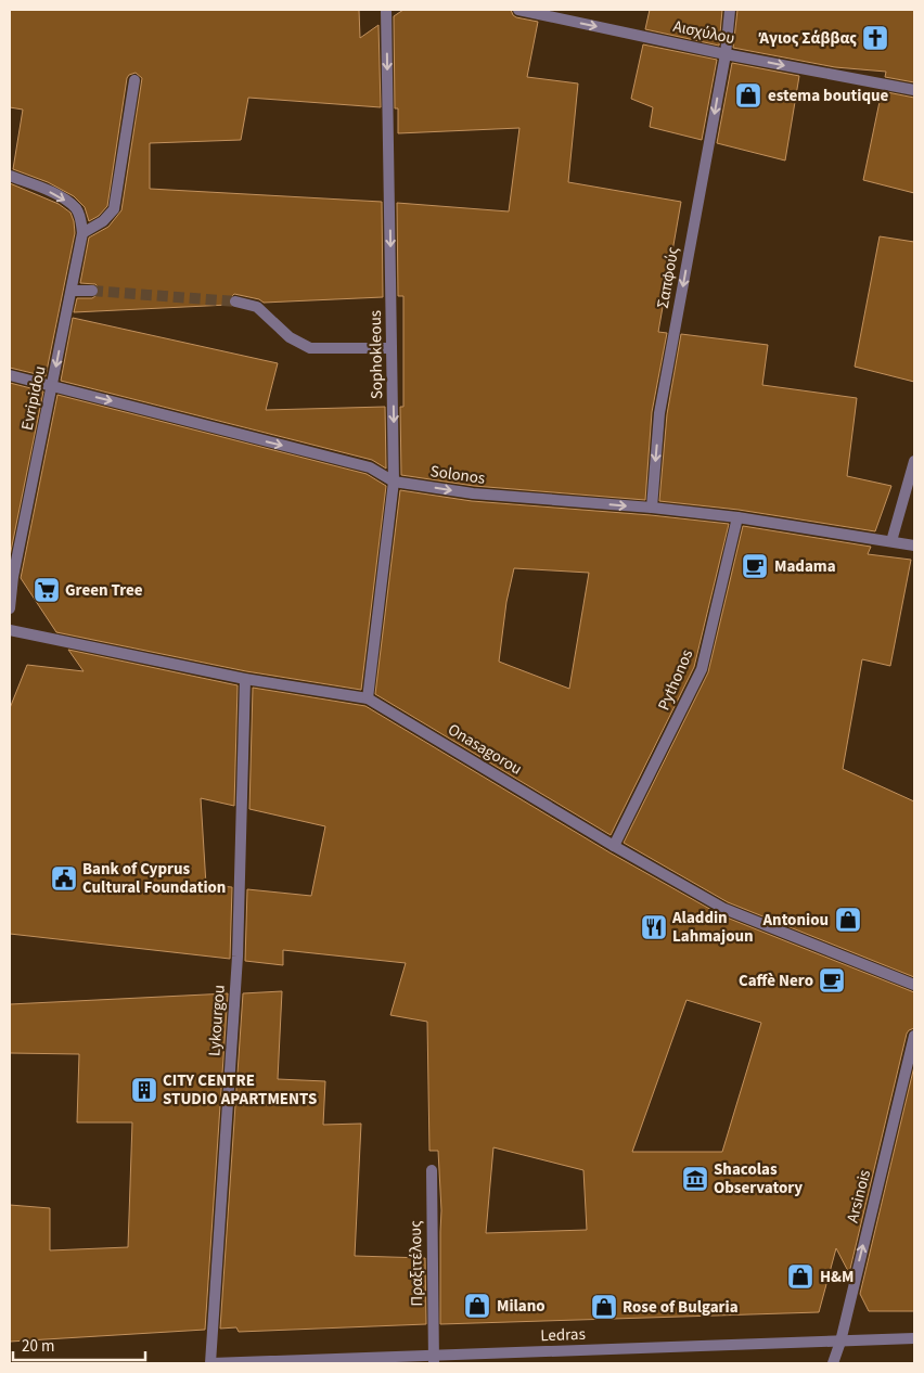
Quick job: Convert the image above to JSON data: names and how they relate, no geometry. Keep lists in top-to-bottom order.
{
  "streets": {
    "street": [
      "Αισχύλου",
      "Σαπφούς",
      "Sophokleous",
      "Evripidou",
      "Solonos",
      "Pythonos",
      "Onasagorou",
      "Lykourgou",
      "Arsinois",
      "Πραξιτέλους",
      "Ledras"
    ]
  },
  "crossings": [
    ["Αισχύλου", "Σαπφούς"],
    ["Σαπφούς", "Solonos"],
    ["Sophokleous", "Solonos"],
    ["Sophokleous", "Onasagorou"],
    ["Evripidou", "Solonos"],
    ["Solonos", "Pythonos"],
    ["Pythonos", "Onasagorou"],
    ["Onasagorou", "Lykourgou"],
    ["Lykourgou", "Ledras"],
    ["Arsinois", "Ledras"],
    ["Πραξιτέλους", "Ledras"]
  ],
  "one_way": [
    "Αισχύλου",
    "Σαπφούς",
    "Sophokleous",
    "Solonos",
    "Arsinois"
  ],
  "places": {
    "church": ["Άγιος Σάββας"],
    "shop": [
      "estema boutique",
      "Antoniou",
      "H&M",
      "Milano",
      "Rose of Bulgaria"
    ],
    "cafe": ["Madama", "Caffè Nero"],
    "supermarket": ["Green Tree"],
    "public building": ["Bank of Cyprus Cultural Foundation"],
    "restaurant": ["Aladdin Lahmajoun"],
    "building": ["CITY CENTRE STUDIO APARTMENTS"],
    "museum": ["Shacolas Observatory"]
  },
  "scale_bar": "20 m"
}
